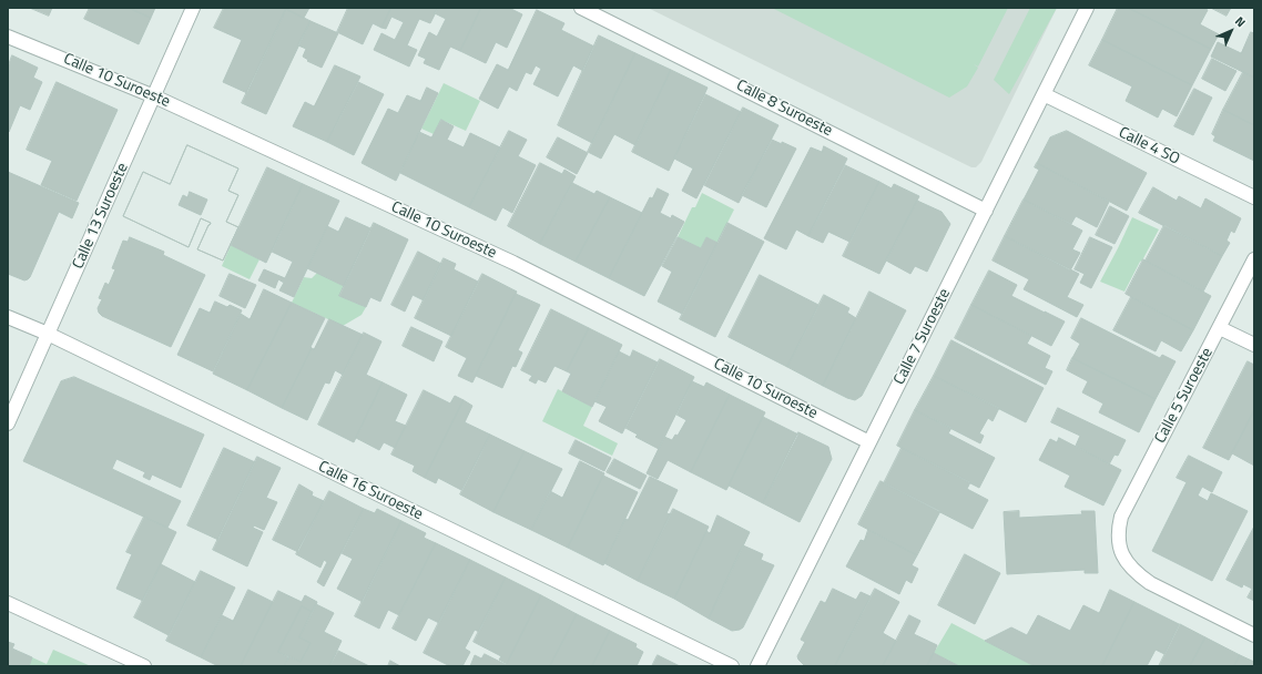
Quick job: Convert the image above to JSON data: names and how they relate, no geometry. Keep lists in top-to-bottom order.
{
  "streets": {
    "street": [
      "Calle 10 Suroeste",
      "Calle 8 Suroeste",
      "Calle 4 SO",
      "Calle 13 Suroeste",
      "Calle 7 Suroeste",
      "Calle 5 Suroeste",
      "Calle 16 Suroeste"
    ]
  },
  "crossings": [
    ["Calle 10 Suroeste", "Calle 13 Suroeste"],
    ["Calle 10 Suroeste", "Calle 7 Suroeste"],
    ["Calle 8 Suroeste", "Calle 7 Suroeste"],
    ["Calle 4 SO", "Calle 7 Suroeste"],
    ["Calle 13 Suroeste", "Calle 16 Suroeste"]
  ],
  "north": "top right"
}
